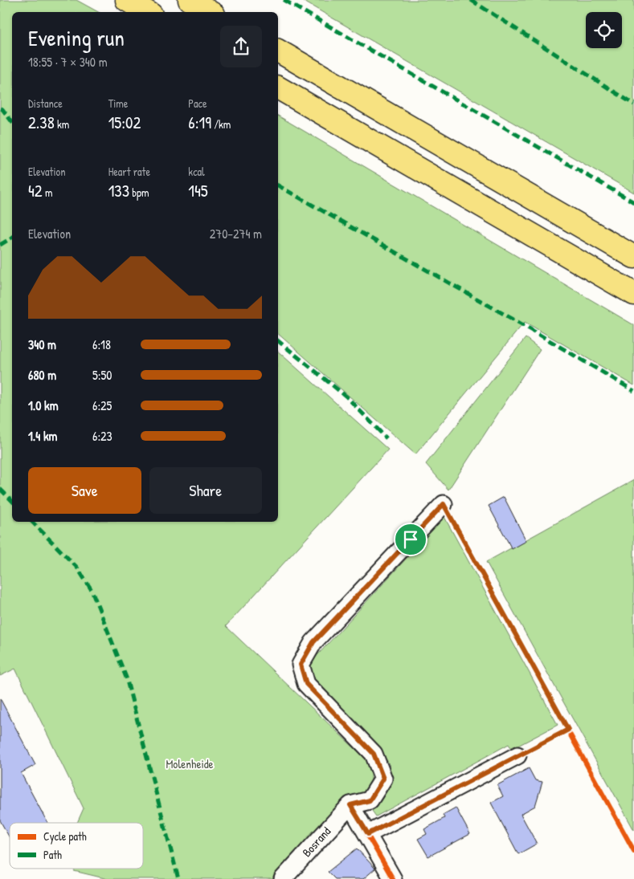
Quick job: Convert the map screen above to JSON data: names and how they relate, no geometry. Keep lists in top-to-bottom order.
{
  "streets": {
    "street": ["Bosrand"]
  },
  "parks": ["Molenheide"],
  "legend": ["Cycle path", "Path"],
  "page": {
    "heading": ["Evening run", "18:55 · 7 × 340 m"],
    "stats": [
      ["Distance", "2.38 km"],
      ["Time", "15:02"],
      ["Pace", "6:19 /km"],
      ["Elevation", "42 m"],
      ["Heart rate", "133 bpm"],
      ["kcal", "145"]
    ],
    "chart": ["Elevation", "270–274 m"],
    "list": [
      {
        "name": "340 m",
        "note": "6:18"
      },
      {
        "name": "680 m",
        "note": "5:50"
      },
      {
        "name": "1.0 km",
        "note": "6:25"
      },
      {
        "name": "1.4 km",
        "note": "6:23"
      }
    ],
    "buttons": ["Save", "Share"]
  }
}
